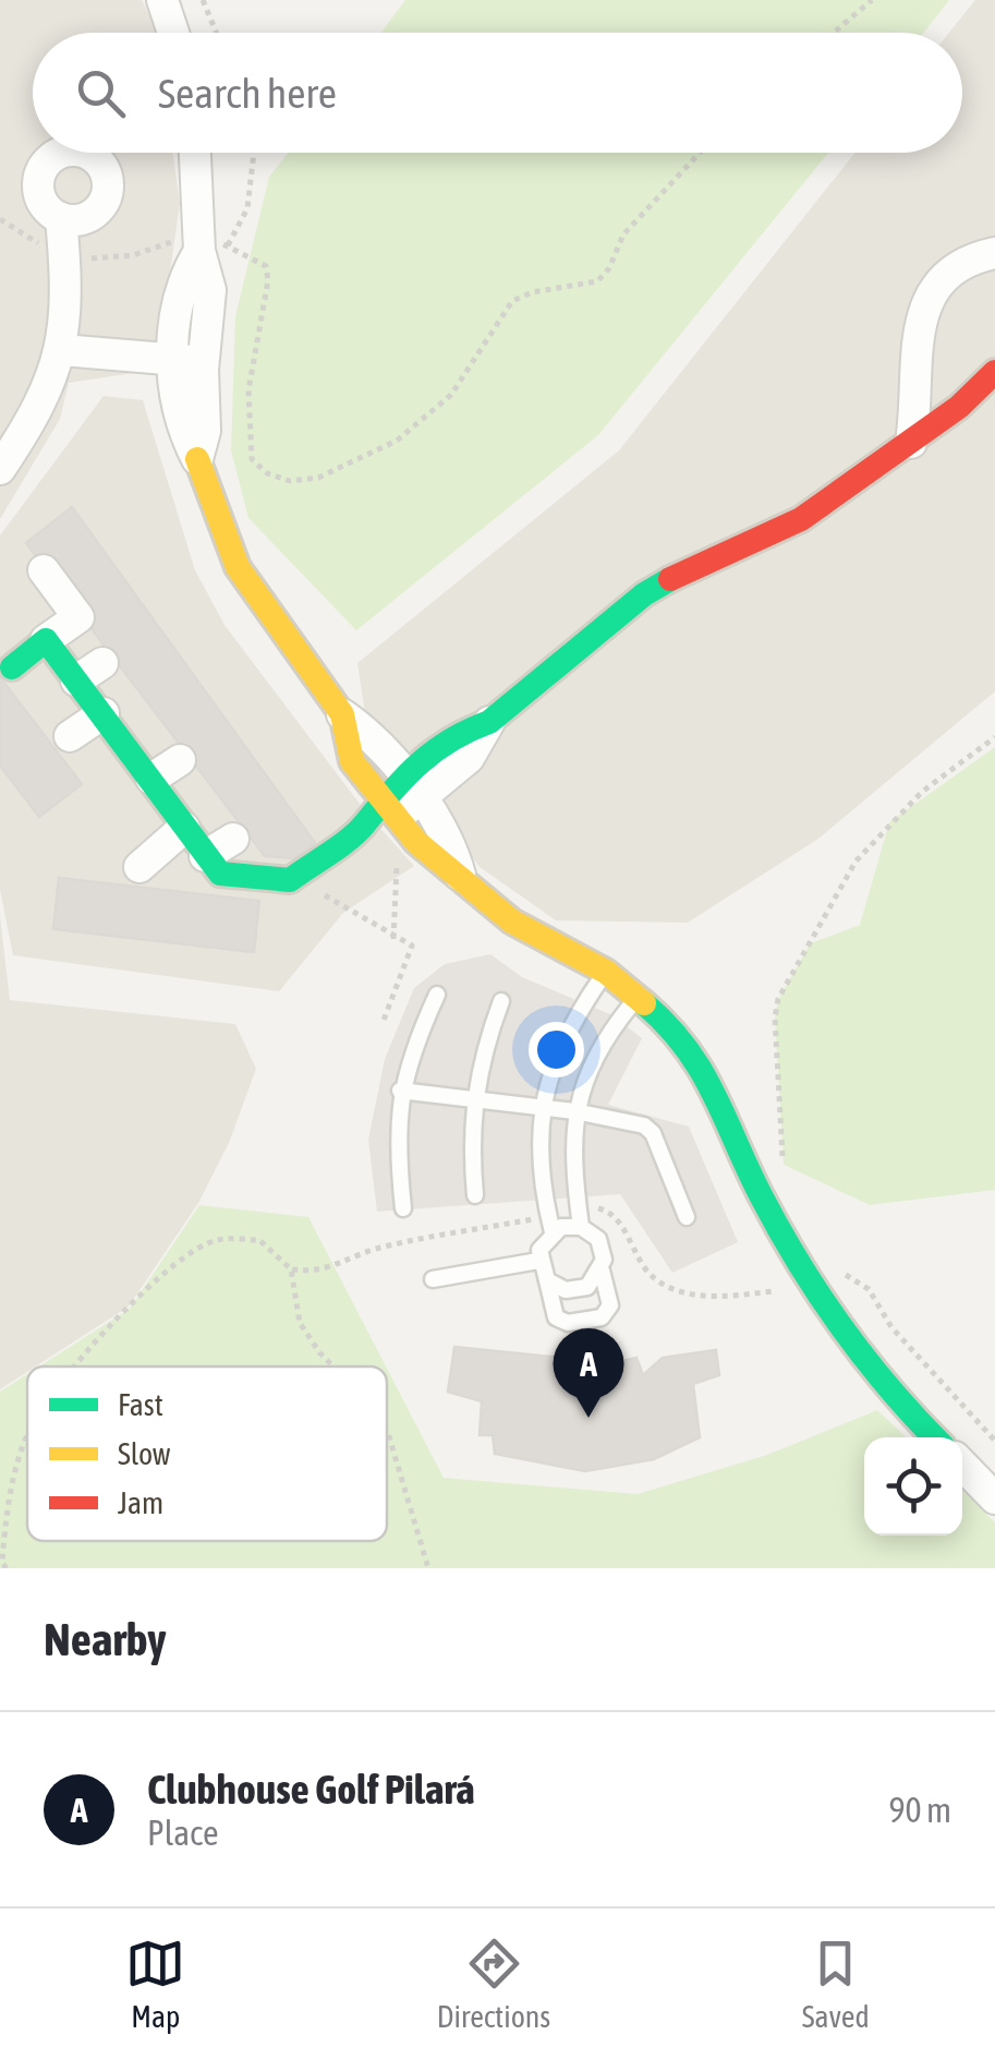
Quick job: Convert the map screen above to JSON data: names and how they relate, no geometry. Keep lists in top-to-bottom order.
{
  "legend": ["Fast", "Slow", "Jam"],
  "page": {
    "search": "Search here",
    "pins": "A",
    "heading": "Nearby",
    "list": [
      {
        "mark": "A",
        "name": "Clubhouse Golf Pilará",
        "note": "Place",
        "value": "90 m"
      }
    ],
    "nav": ["Map", "Directions", "Saved"]
  }
}
